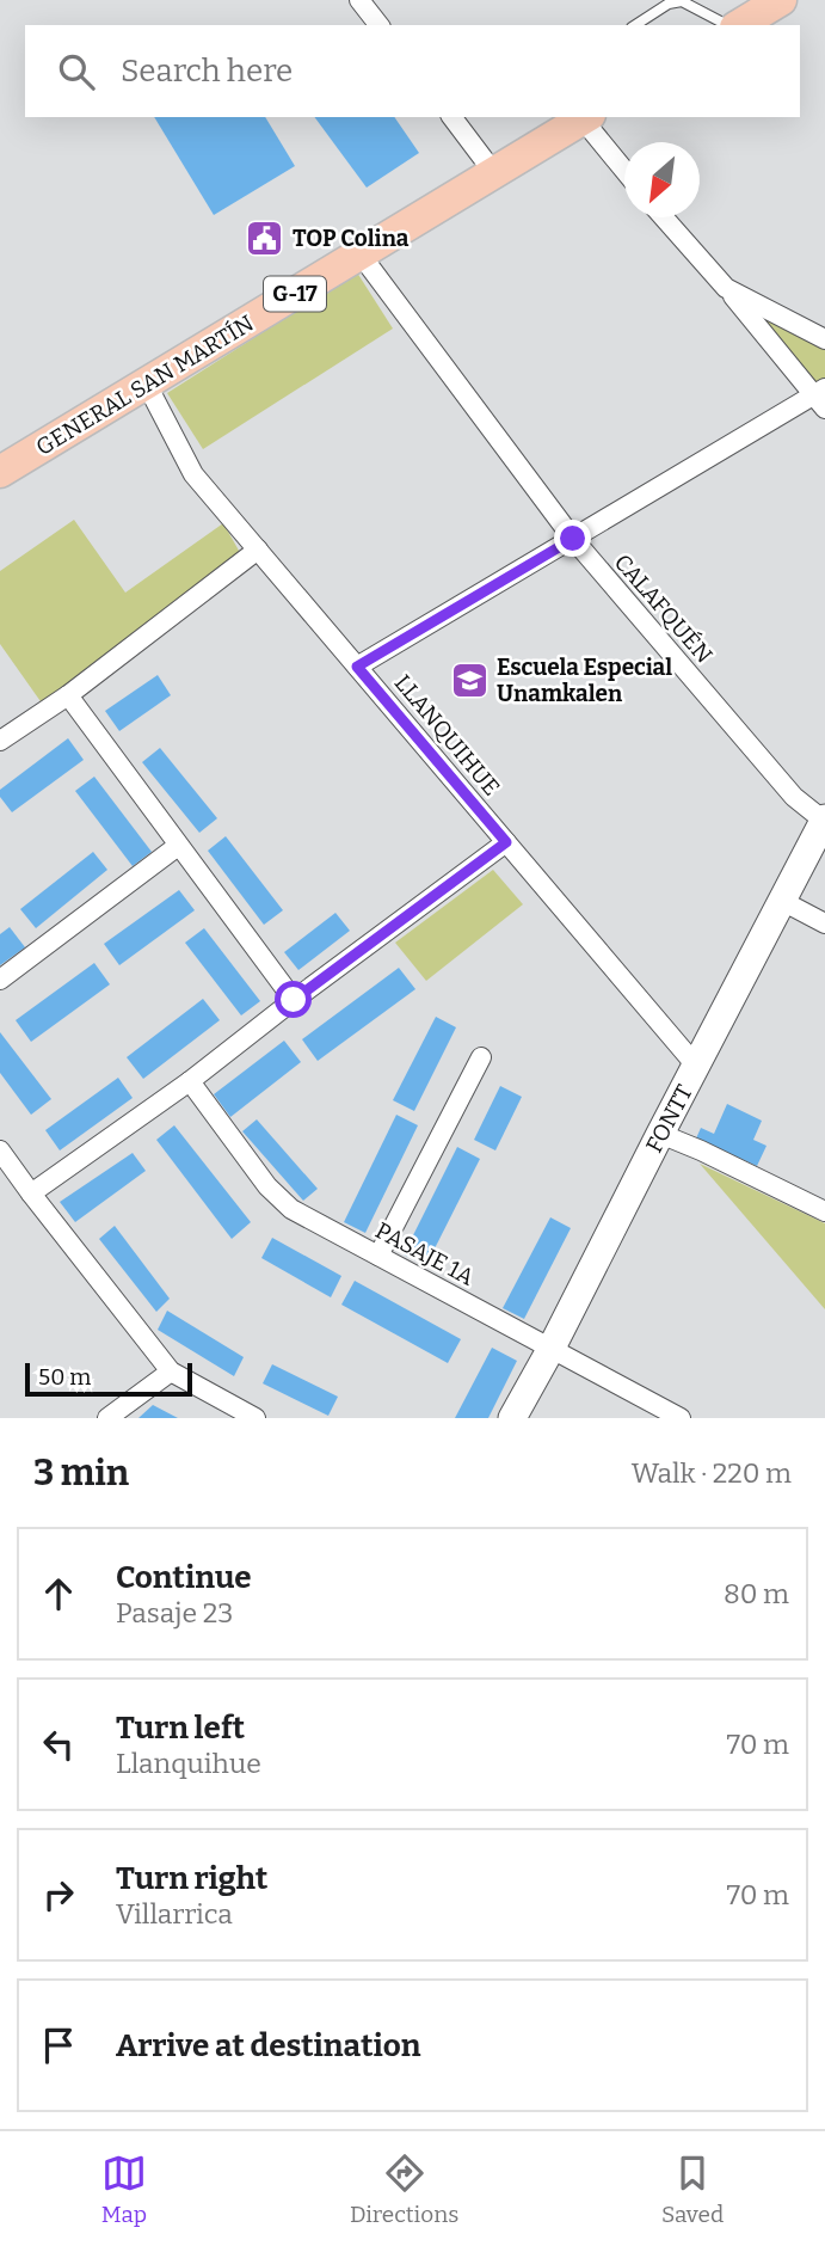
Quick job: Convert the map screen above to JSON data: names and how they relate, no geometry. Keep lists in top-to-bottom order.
{
  "streets": {
    "main road": ["G-17", "GENERAL SAN MARTÍN", "FONTT"],
    "street": ["CALAFQUÉN", "LLANQUIHUE", "PASAJE 1A"]
  },
  "crossings": [
    ["GENERAL SAN MARTÍN", "CALAFQUÉN"],
    ["GENERAL SAN MARTÍN", "LLANQUIHUE"],
    ["CALAFQUÉN", "FONTT"],
    ["LLANQUIHUE", "FONTT"],
    ["FONTT", "PASAJE 1A"]
  ],
  "places": {
    "public building": ["TOP Colina"],
    "school or university": ["Escuela Especial Unamkalen"]
  },
  "scale_bar": "50 m",
  "north": "bottom left",
  "page": {
    "search": "Search here",
    "scale": "50 m",
    "heading": ["3 min", "Walk · 220 m"],
    "list": [
      ["Continue", "Pasaje 23", "80 m"],
      ["Turn left", "Llanquihue", "70 m"],
      ["Turn right", "Villarrica", "70 m"],
      "Arrive at destination"
    ],
    "nav": ["Map", "Directions", "Saved"]
  }
}
